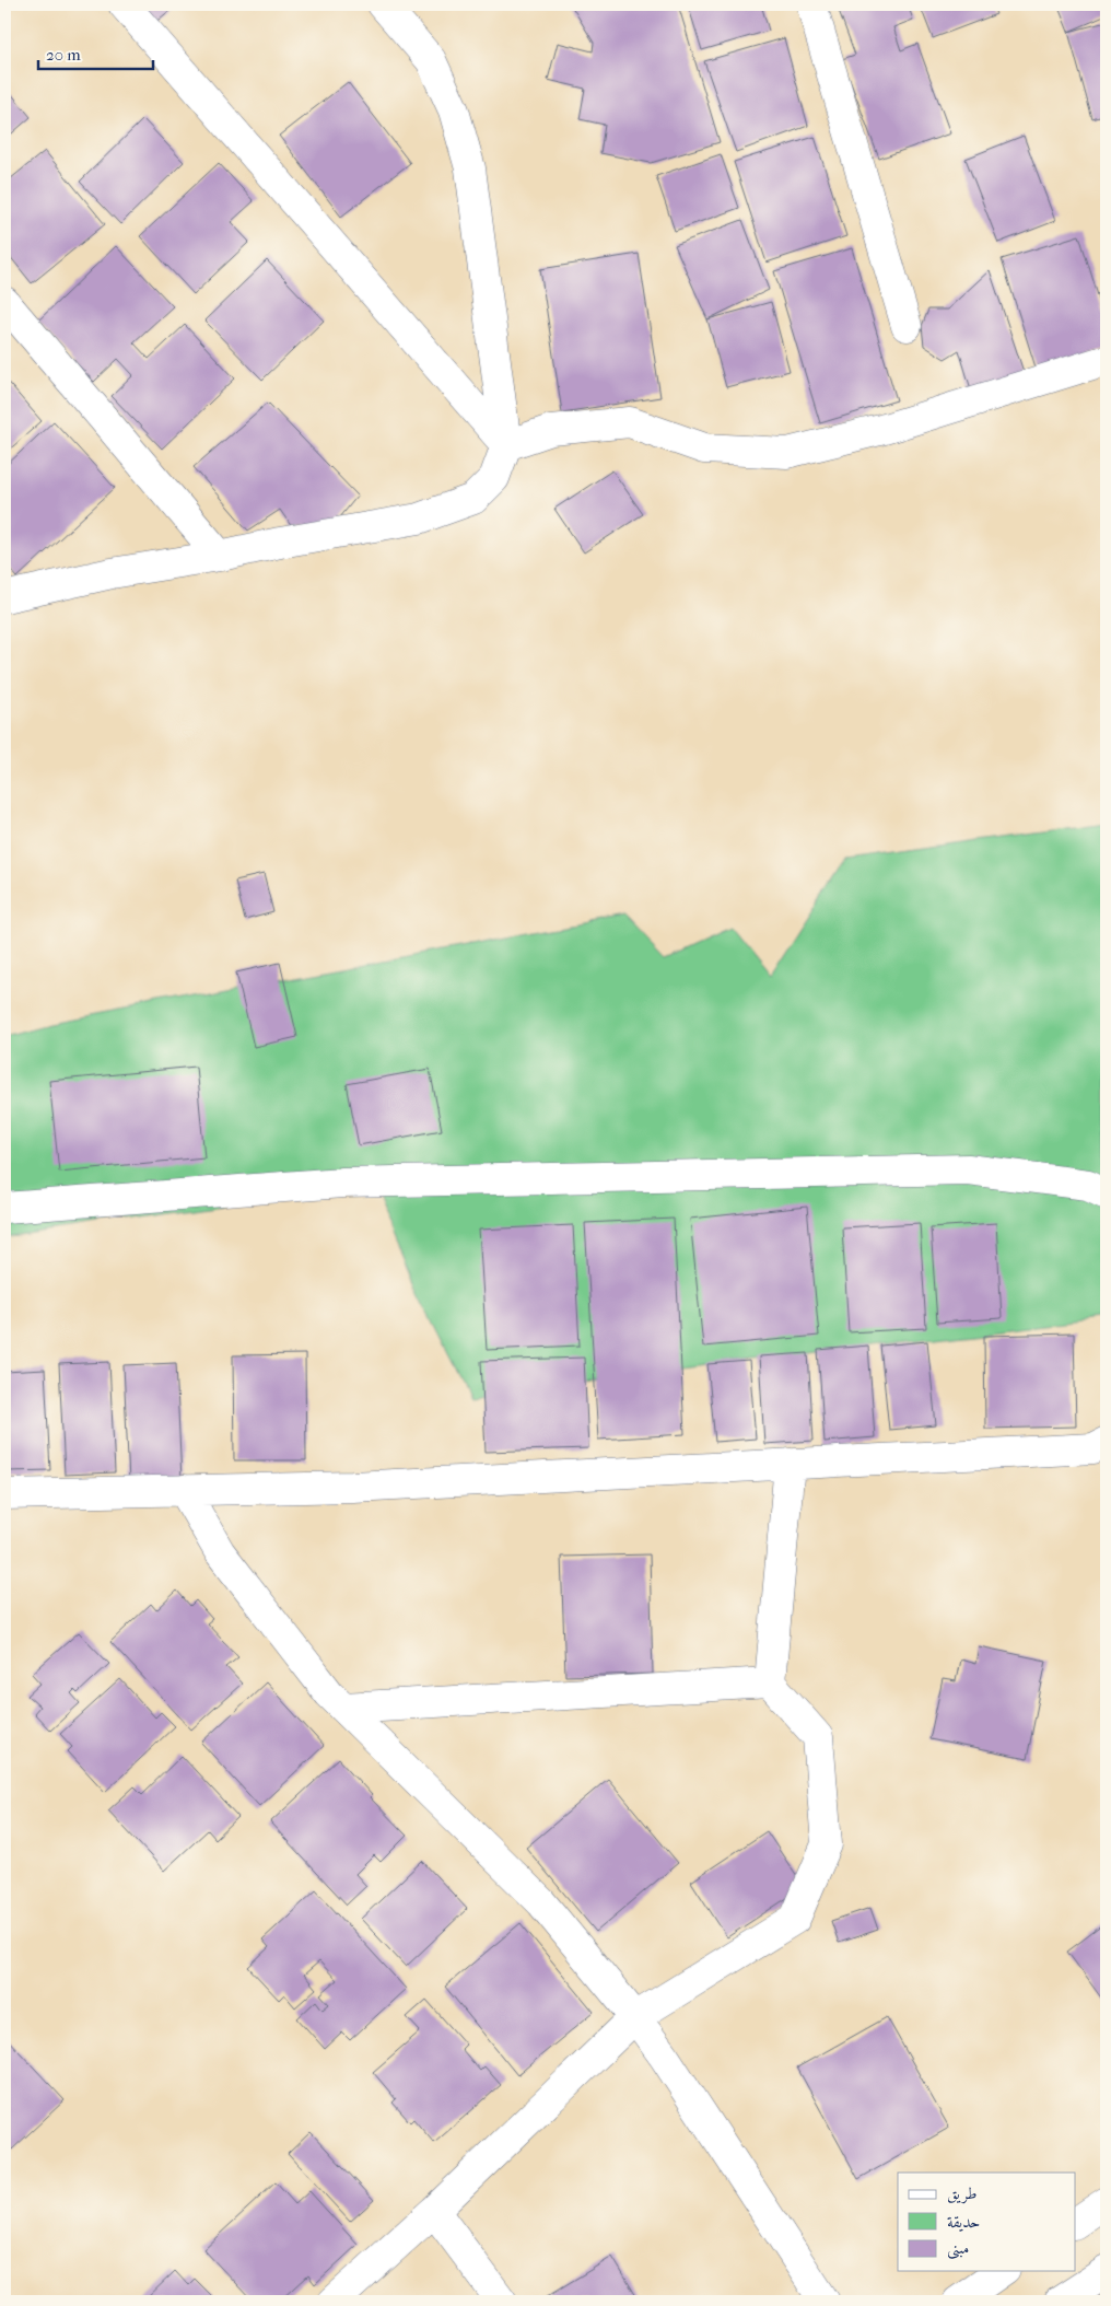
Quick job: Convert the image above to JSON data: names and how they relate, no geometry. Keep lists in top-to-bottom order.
{
  "legend": ["طريق", "حديقة", "مبنى"],
  "scale_bar": "20 m"
}
